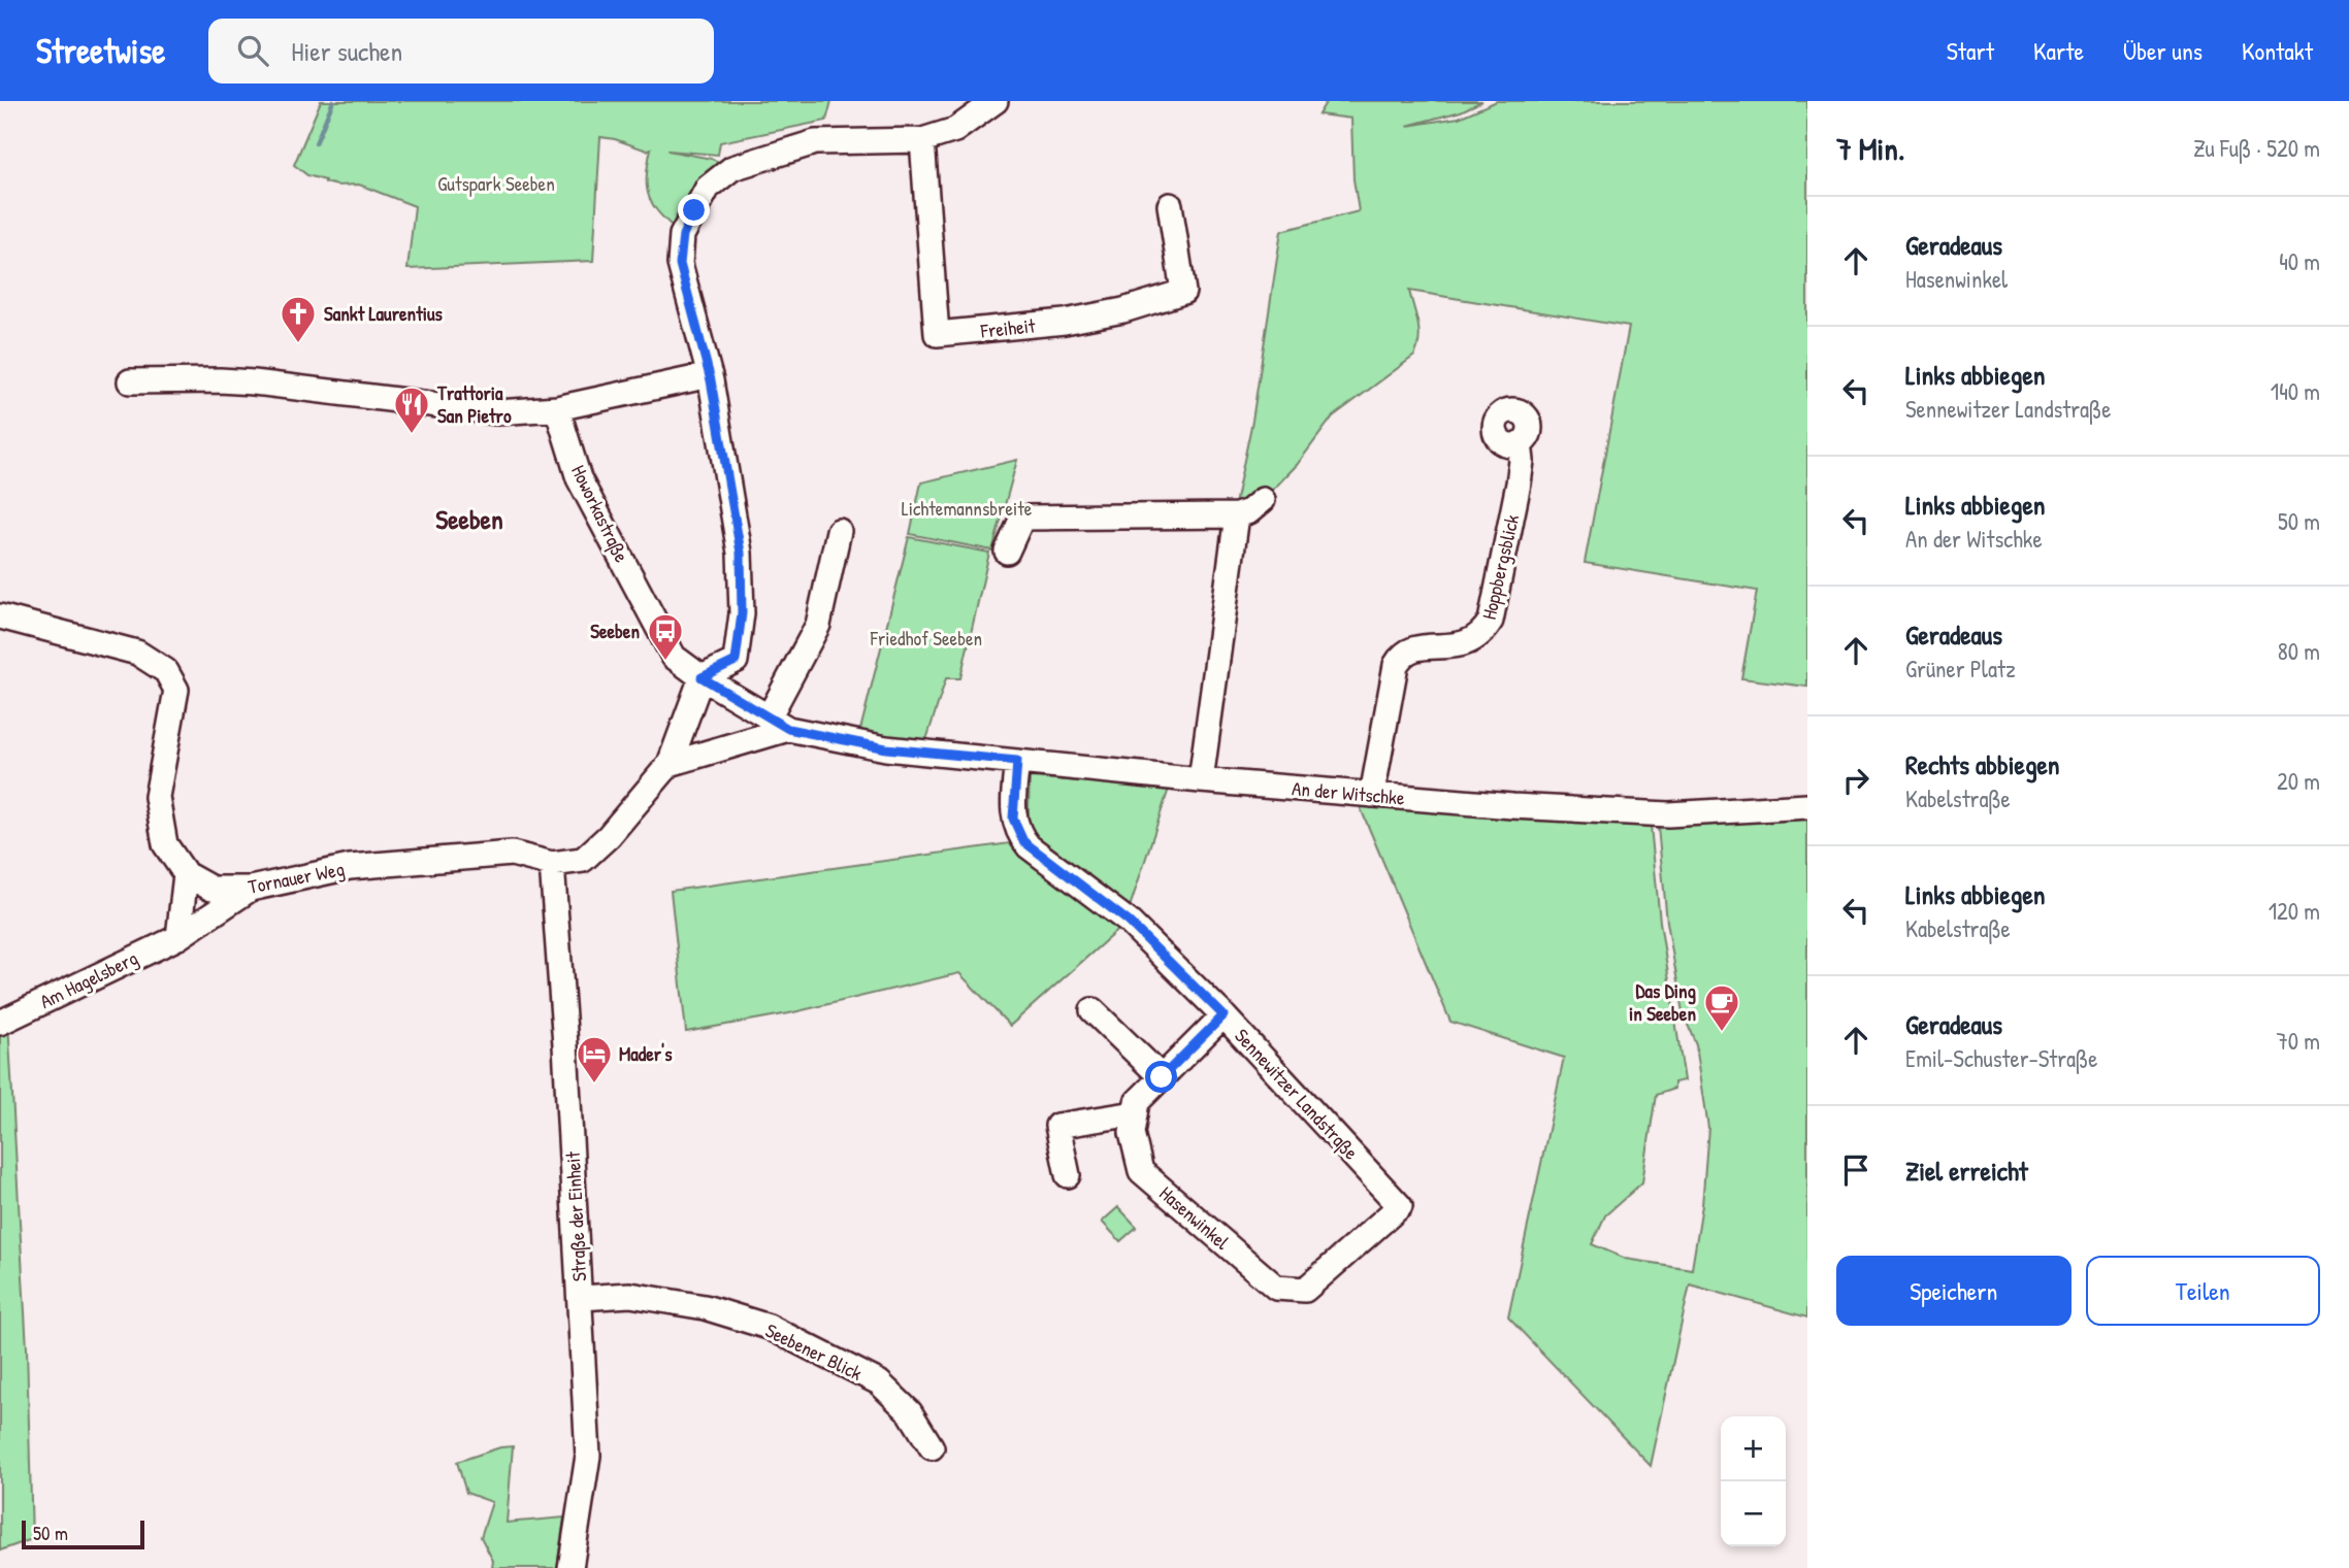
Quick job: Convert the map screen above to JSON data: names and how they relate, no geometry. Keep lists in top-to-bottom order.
{
  "streets": {
    "street": [
      "Freiheit",
      "Howorkastraße",
      "Hoppbergsblick",
      "An der Witschke",
      "Tornauer Weg",
      "Am Hagelsberg",
      "Sennewitzer Landstraße",
      "Straße der Einheit",
      "Hasenwinkel",
      "Seebener Blick"
    ]
  },
  "crossings": [
    ["Howorkastraße", "An der Witschke"],
    ["Hoppbergsblick", "An der Witschke"],
    ["An der Witschke", "Sennewitzer Landstraße"],
    ["Tornauer Weg", "Am Hagelsberg"],
    ["Tornauer Weg", "Straße der Einheit"],
    ["Sennewitzer Landstraße", "Hasenwinkel"],
    ["Straße der Einheit", "Seebener Blick"]
  ],
  "districts": ["Seeben"],
  "parks": ["Gutspark Seeben", "Lichtemannsbreite", "Friedhof Seeben"],
  "places": {
    "church": ["Sankt Laurentius"],
    "restaurant": ["Trattoria San Pietro"],
    "bus stop": ["Seeben"],
    "cafe": ["Das Ding in Seeben"],
    "hotel": ["Mader's"]
  },
  "scale_bar": "50 m",
  "page": {
    "header": "Streetwise",
    "search": "Hier suchen",
    "nav": [
      "Start",
      "Karte",
      "Über uns",
      "Kontakt"
    ],
    "heading": ["7 Min.", "Zu Fuß · 520 m"],
    "list": [
      ["Geradeaus", "Hasenwinkel", "40 m"],
      ["Links abbiegen", "Sennewitzer Landstraße", "140 m"],
      ["Links abbiegen", "An der Witschke", "50 m"],
      ["Geradeaus", "Grüner Platz", "80 m"],
      ["Rechts abbiegen", "Kabelstraße", "20 m"],
      ["Links abbiegen", "Kabelstraße", "120 m"],
      ["Geradeaus", "Emil-Schuster-Straße", "70 m"],
      "Ziel erreicht"
    ],
    "buttons": ["Speichern", "Teilen"],
    "map_buttons": ["+", "−"],
    "scale": "50 m"
  }
}
